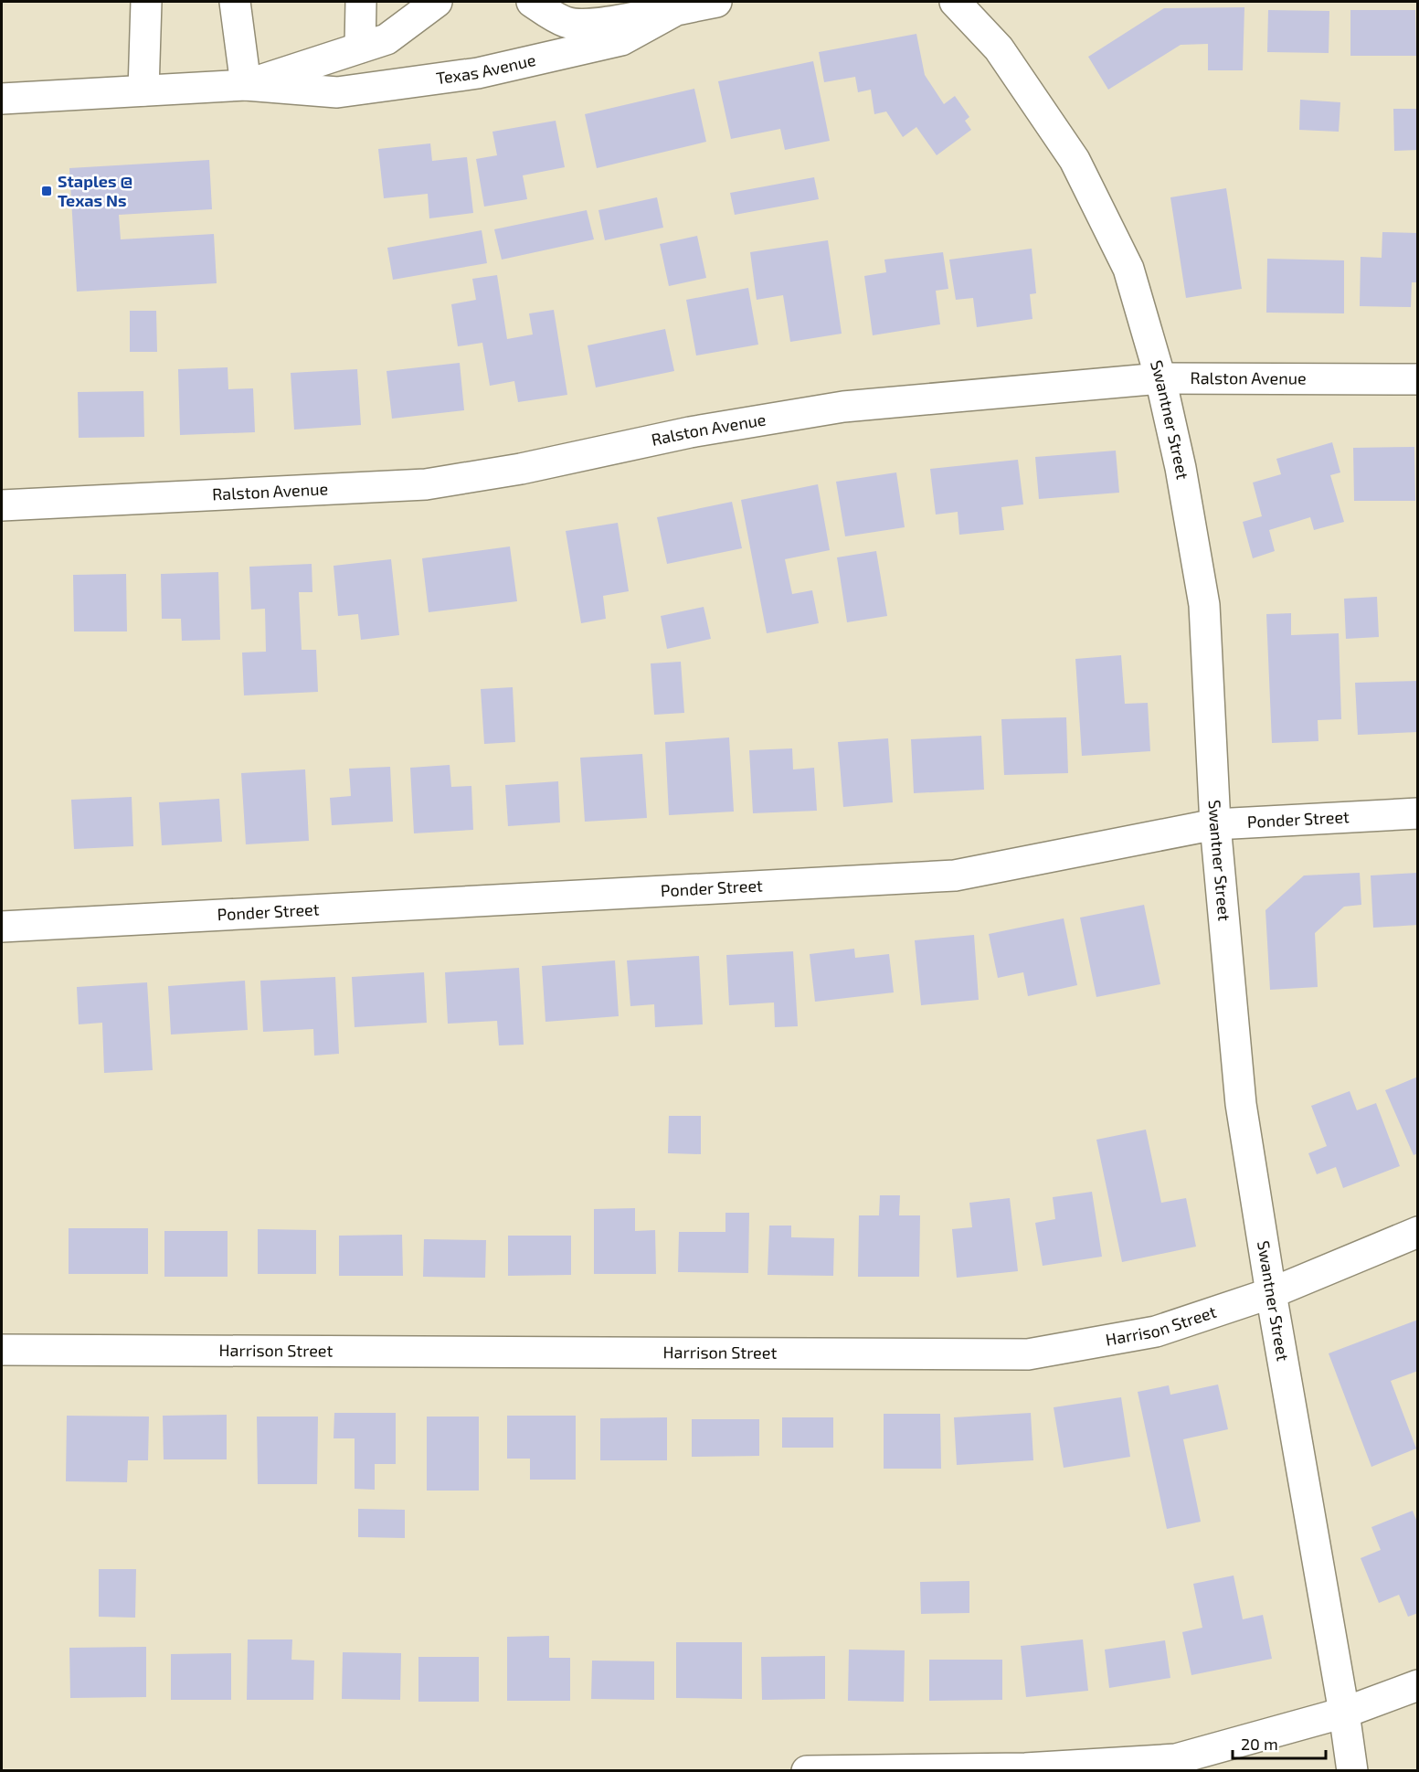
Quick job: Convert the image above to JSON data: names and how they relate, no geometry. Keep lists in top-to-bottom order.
{
  "streets": {
    "street": [
      "Texas Avenue",
      "Ralston Avenue",
      "Swantner Street",
      "Ponder Street",
      "Harrison Street"
    ]
  },
  "crossings": [
    ["Ralston Avenue", "Swantner Street"],
    ["Swantner Street", "Ponder Street"],
    ["Swantner Street", "Harrison Street"]
  ],
  "places": {
    "transit": ["Staples @ Texas Ns"]
  },
  "scale_bar": "20 m"
}
